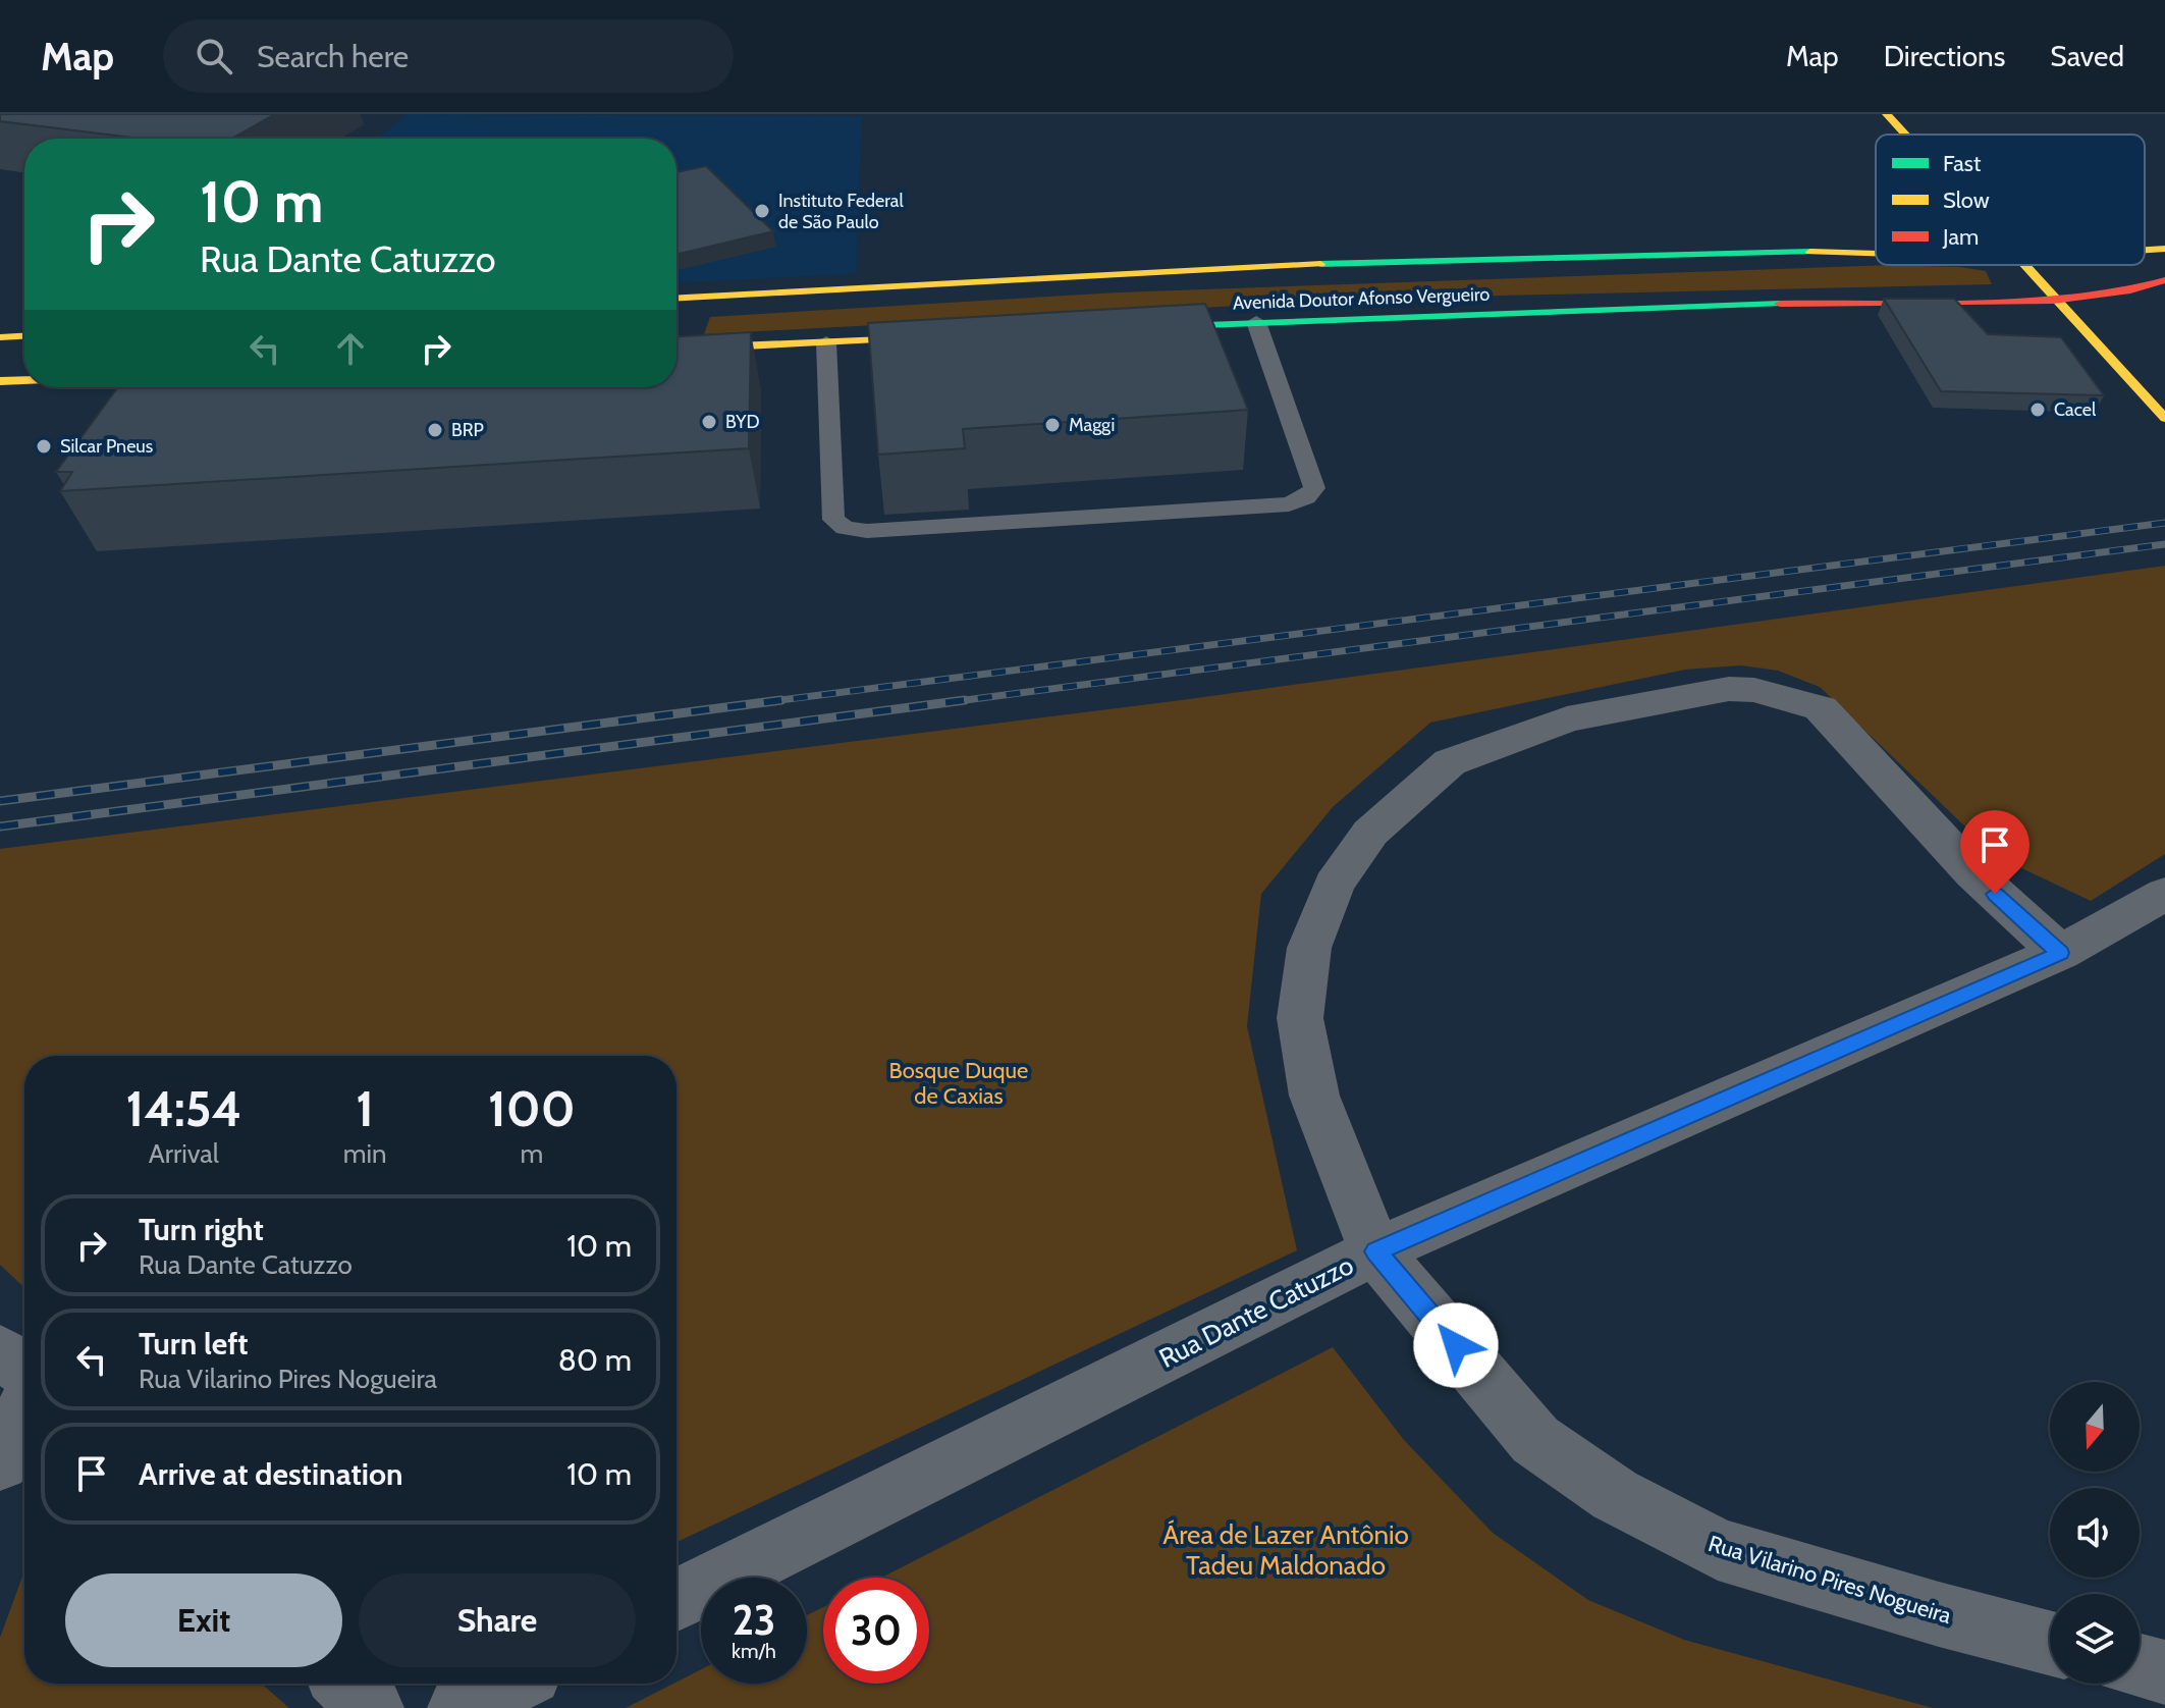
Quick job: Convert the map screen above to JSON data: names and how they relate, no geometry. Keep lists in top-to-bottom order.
{
  "streets": {
    "main road": ["Avenida Doutor Afonso Vergueiro"],
    "street": ["Rua Dante Catuzzo", "Rua Vilarino Pires Nogueira"]
  },
  "crossings": [
    ["Rua Dante Catuzzo", "Rua Vilarino Pires Nogueira"]
  ],
  "parks": ["Bosque Duque de Caxias", "Área de Lazer Antônio Tadeu Maldonado"],
  "places": [
    "Instituto Federal de São Paulo",
    "Cacel",
    "BYD",
    "Maggi",
    "BRP",
    "Silcar Pneus"
  ],
  "legend": ["Fast", "Slow", "Jam"],
  "north": "bottom",
  "page": {
    "header": "Map",
    "search": "Search here",
    "nav": ["Map", "Directions", "Saved"],
    "turn": ["10 m", "Rua Dante Catuzzo"],
    "eta": [
      "14:54",
      "Arrival",
      "1",
      "min",
      "100",
      "m"
    ],
    "list": [
      {
        "name": "Turn right",
        "note": "Rua Dante Catuzzo",
        "value": "10 m"
      },
      {
        "name": "Turn left",
        "note": "Rua Vilarino Pires Nogueira",
        "value": "80 m"
      },
      {
        "name": "Arrive at destination",
        "value": "10 m"
      }
    ],
    "buttons": ["Exit", "Share"],
    "speed": "23 km/h",
    "limit": "30"
  }
}
